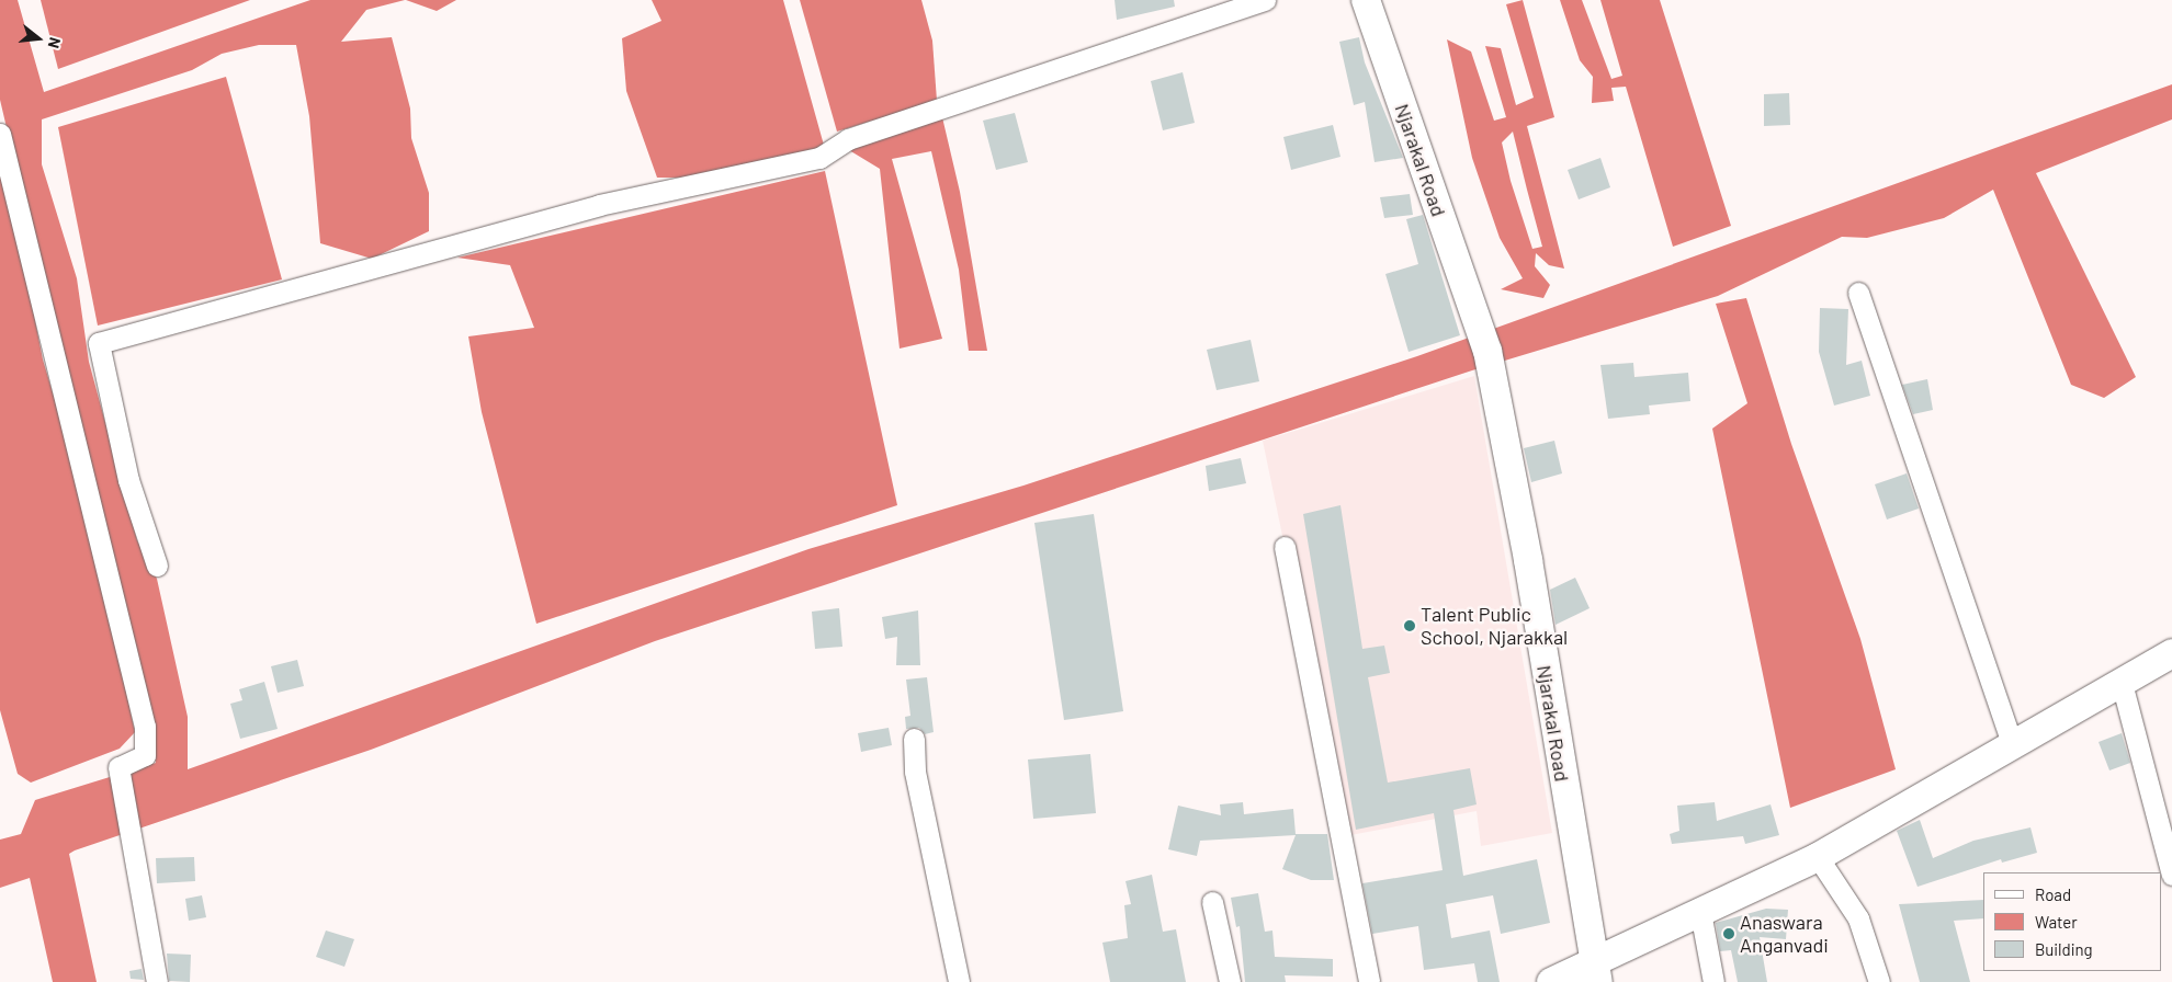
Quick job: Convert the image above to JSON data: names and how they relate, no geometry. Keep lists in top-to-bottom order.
{
  "streets": {
    "main road": ["Njarakal Road"]
  },
  "places": ["Talent Public School, Njarakkal", "Anaswara Anganvadi"],
  "legend": ["Road", "Water", "Building"],
  "north": "right"
}
